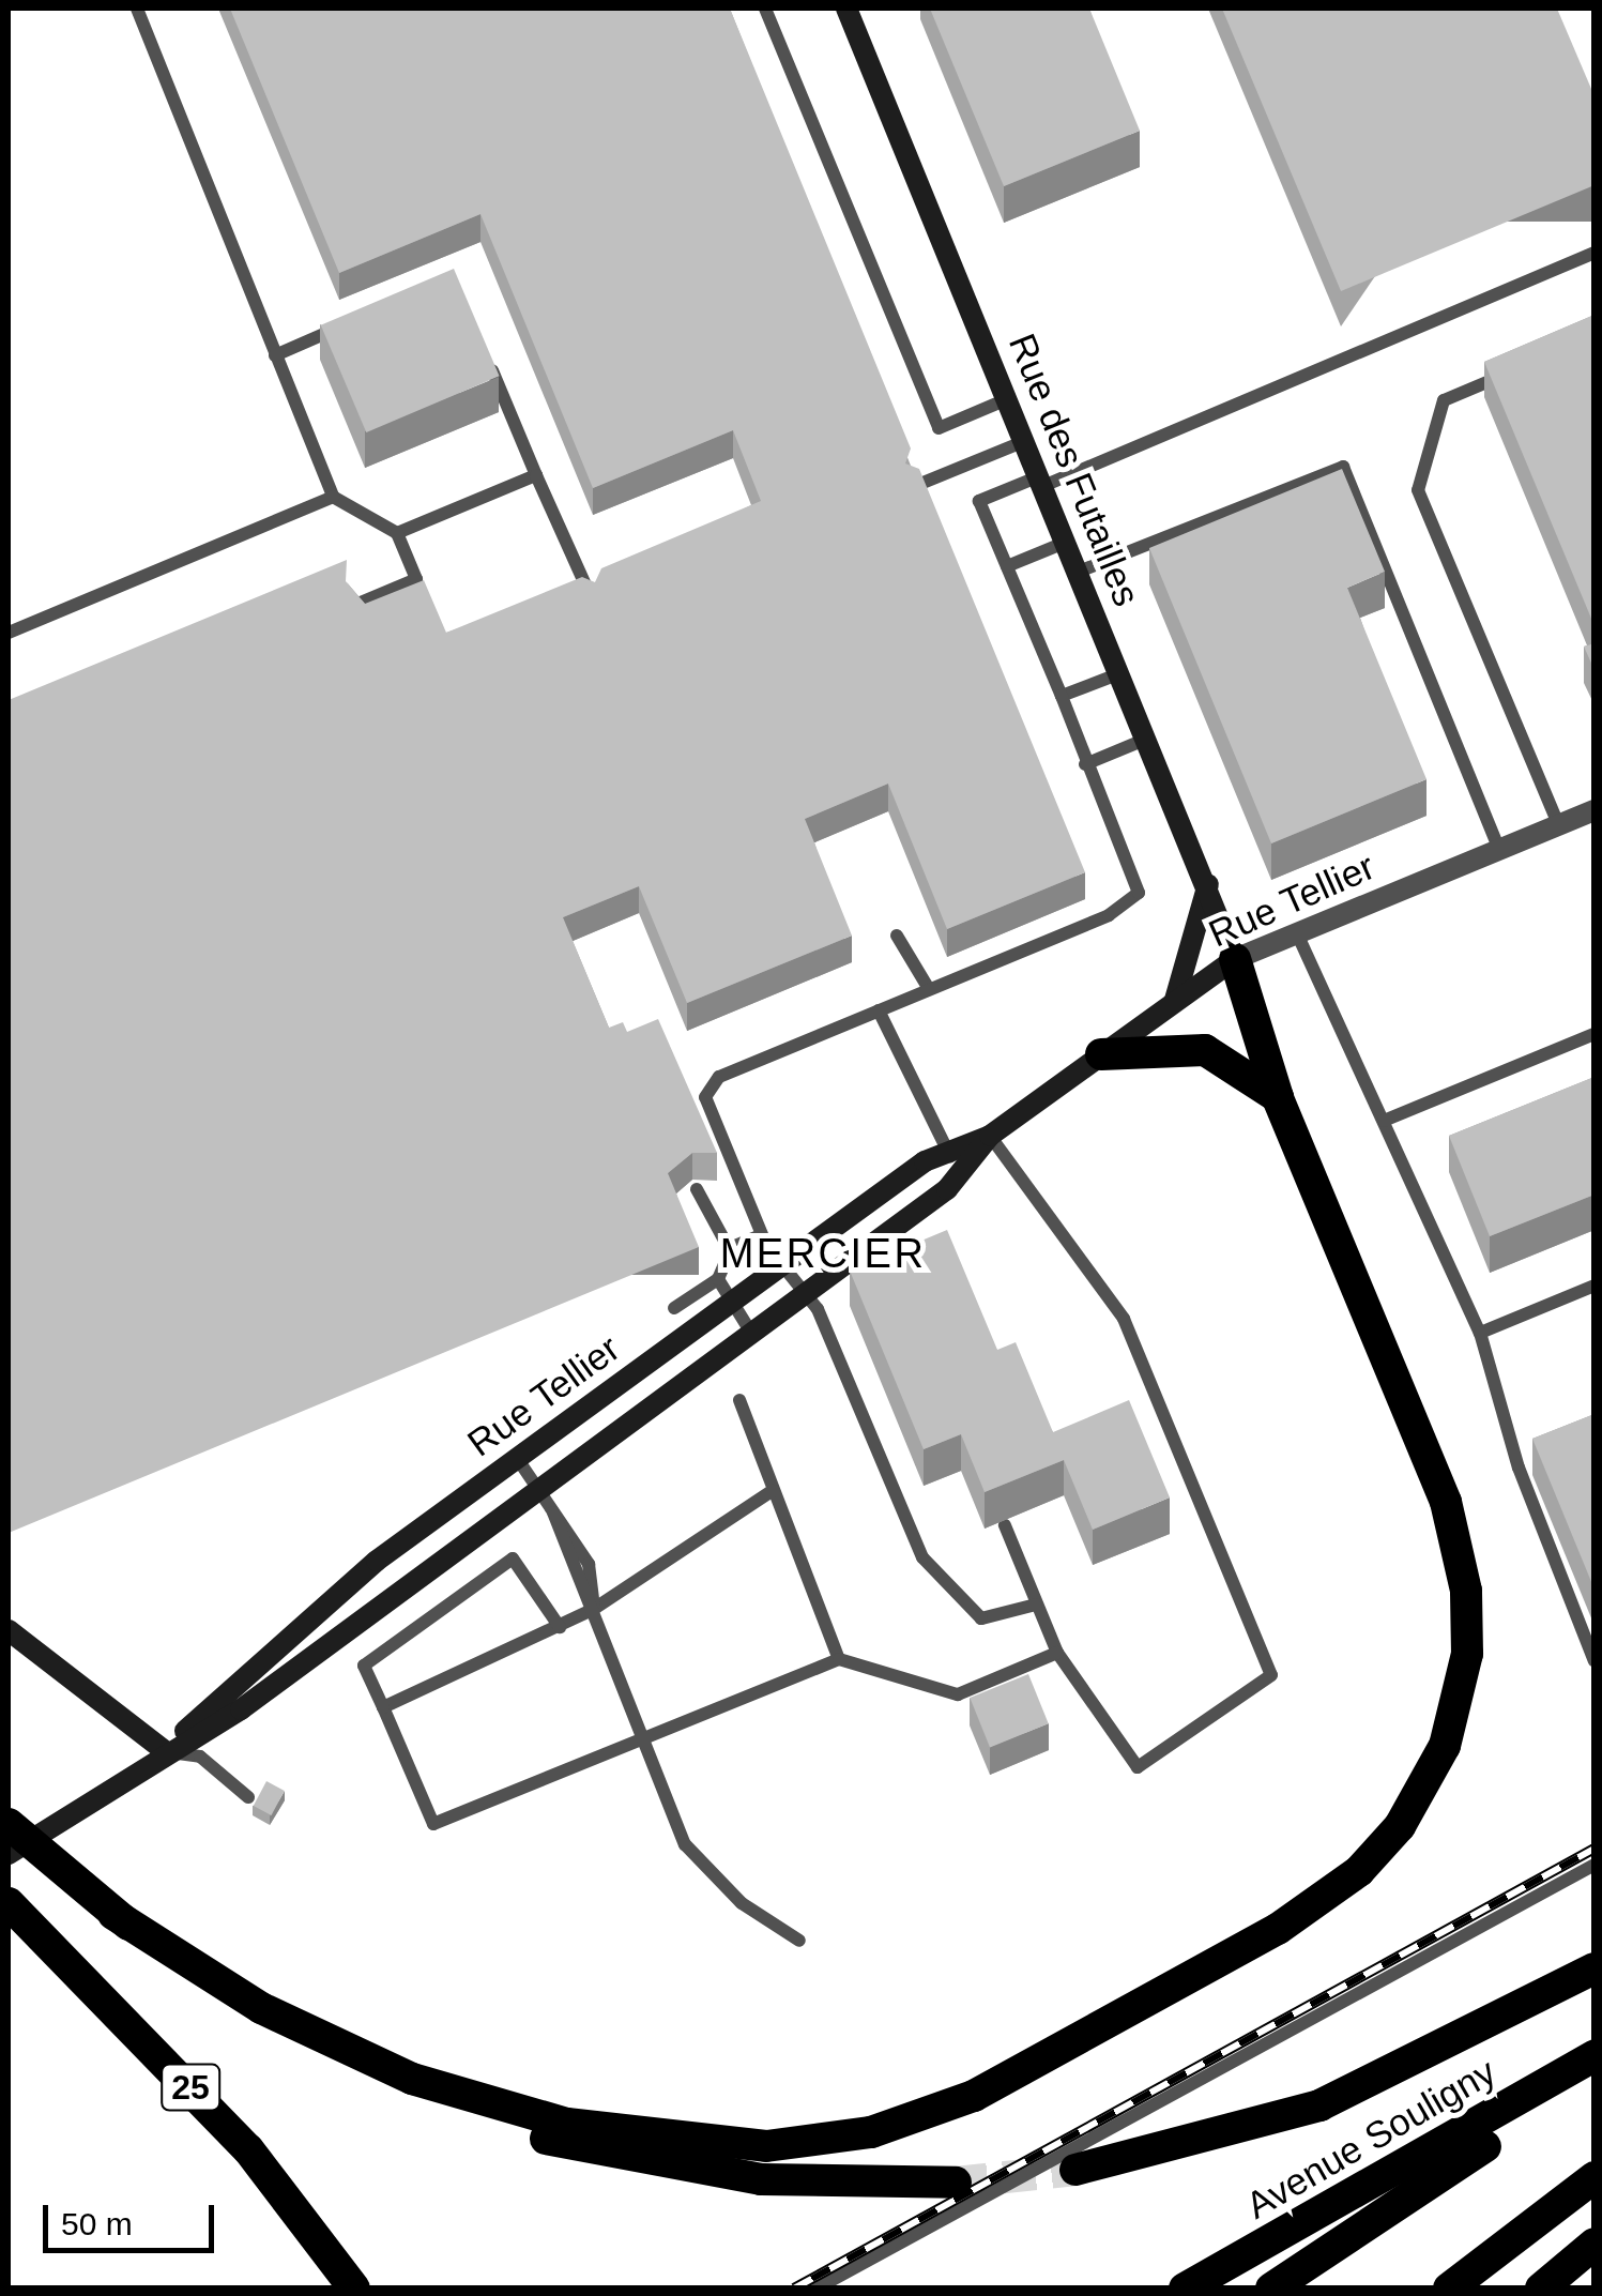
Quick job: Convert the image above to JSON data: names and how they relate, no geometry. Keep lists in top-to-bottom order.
{
  "streets": {
    "highway": ["25", "Avenue Souligny"],
    "street": ["Rue des Futailles", "Rue Tellier"]
  },
  "crossings": [
    ["Rue des Futailles", "Rue Tellier"]
  ],
  "districts": ["MERCIER"],
  "scale_bar": "50 m"
}
